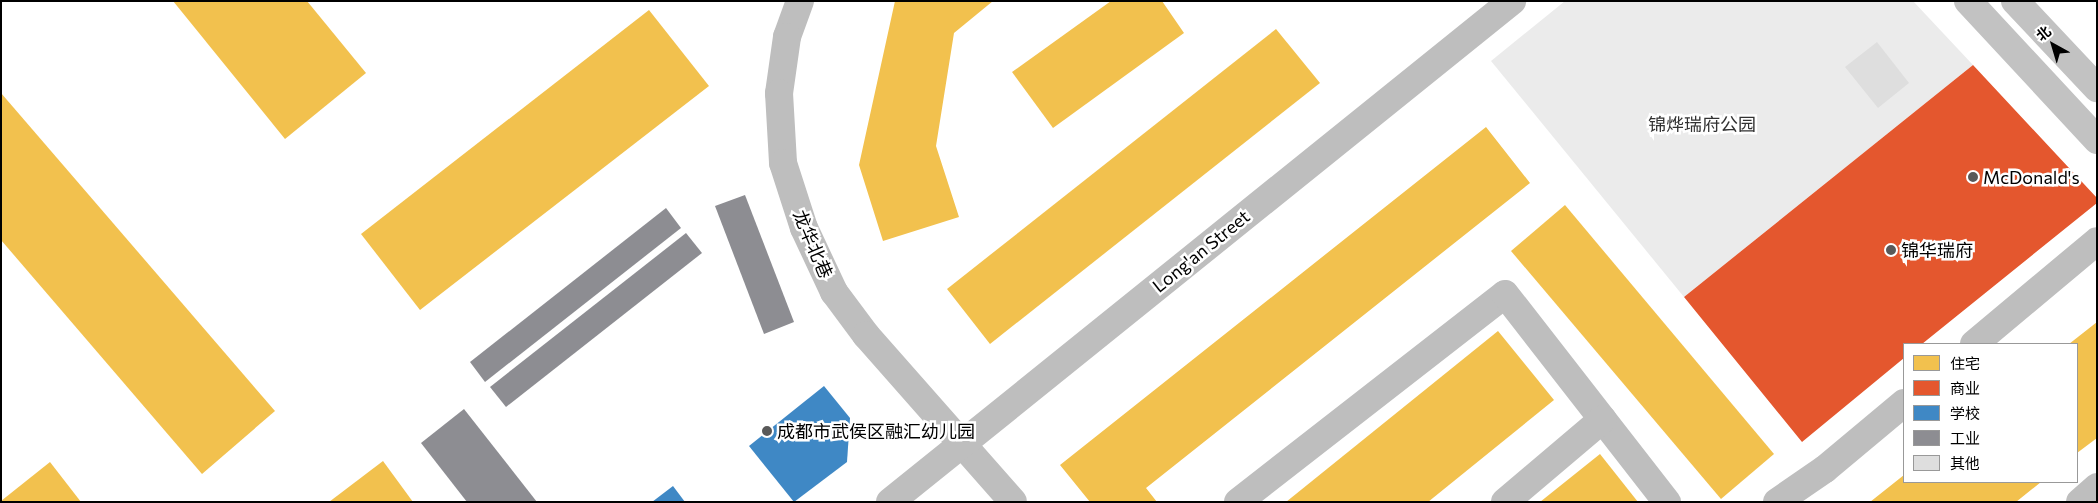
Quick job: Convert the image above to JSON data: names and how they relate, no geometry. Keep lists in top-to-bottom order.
{
  "streets": {
    "street": ["龙华北巷", "Long'an Street"]
  },
  "crossings": [
    ["龙华北巷", "Long'an Street"]
  ],
  "parks": ["锦烨瑞府公园"],
  "places": ["McDonald's", "锦华瑞府", "成都市武侯区融汇幼儿园"],
  "legend": [
    "住宅",
    "商业",
    "学校",
    "工业",
    "其他"
  ],
  "north": "top left"
}
